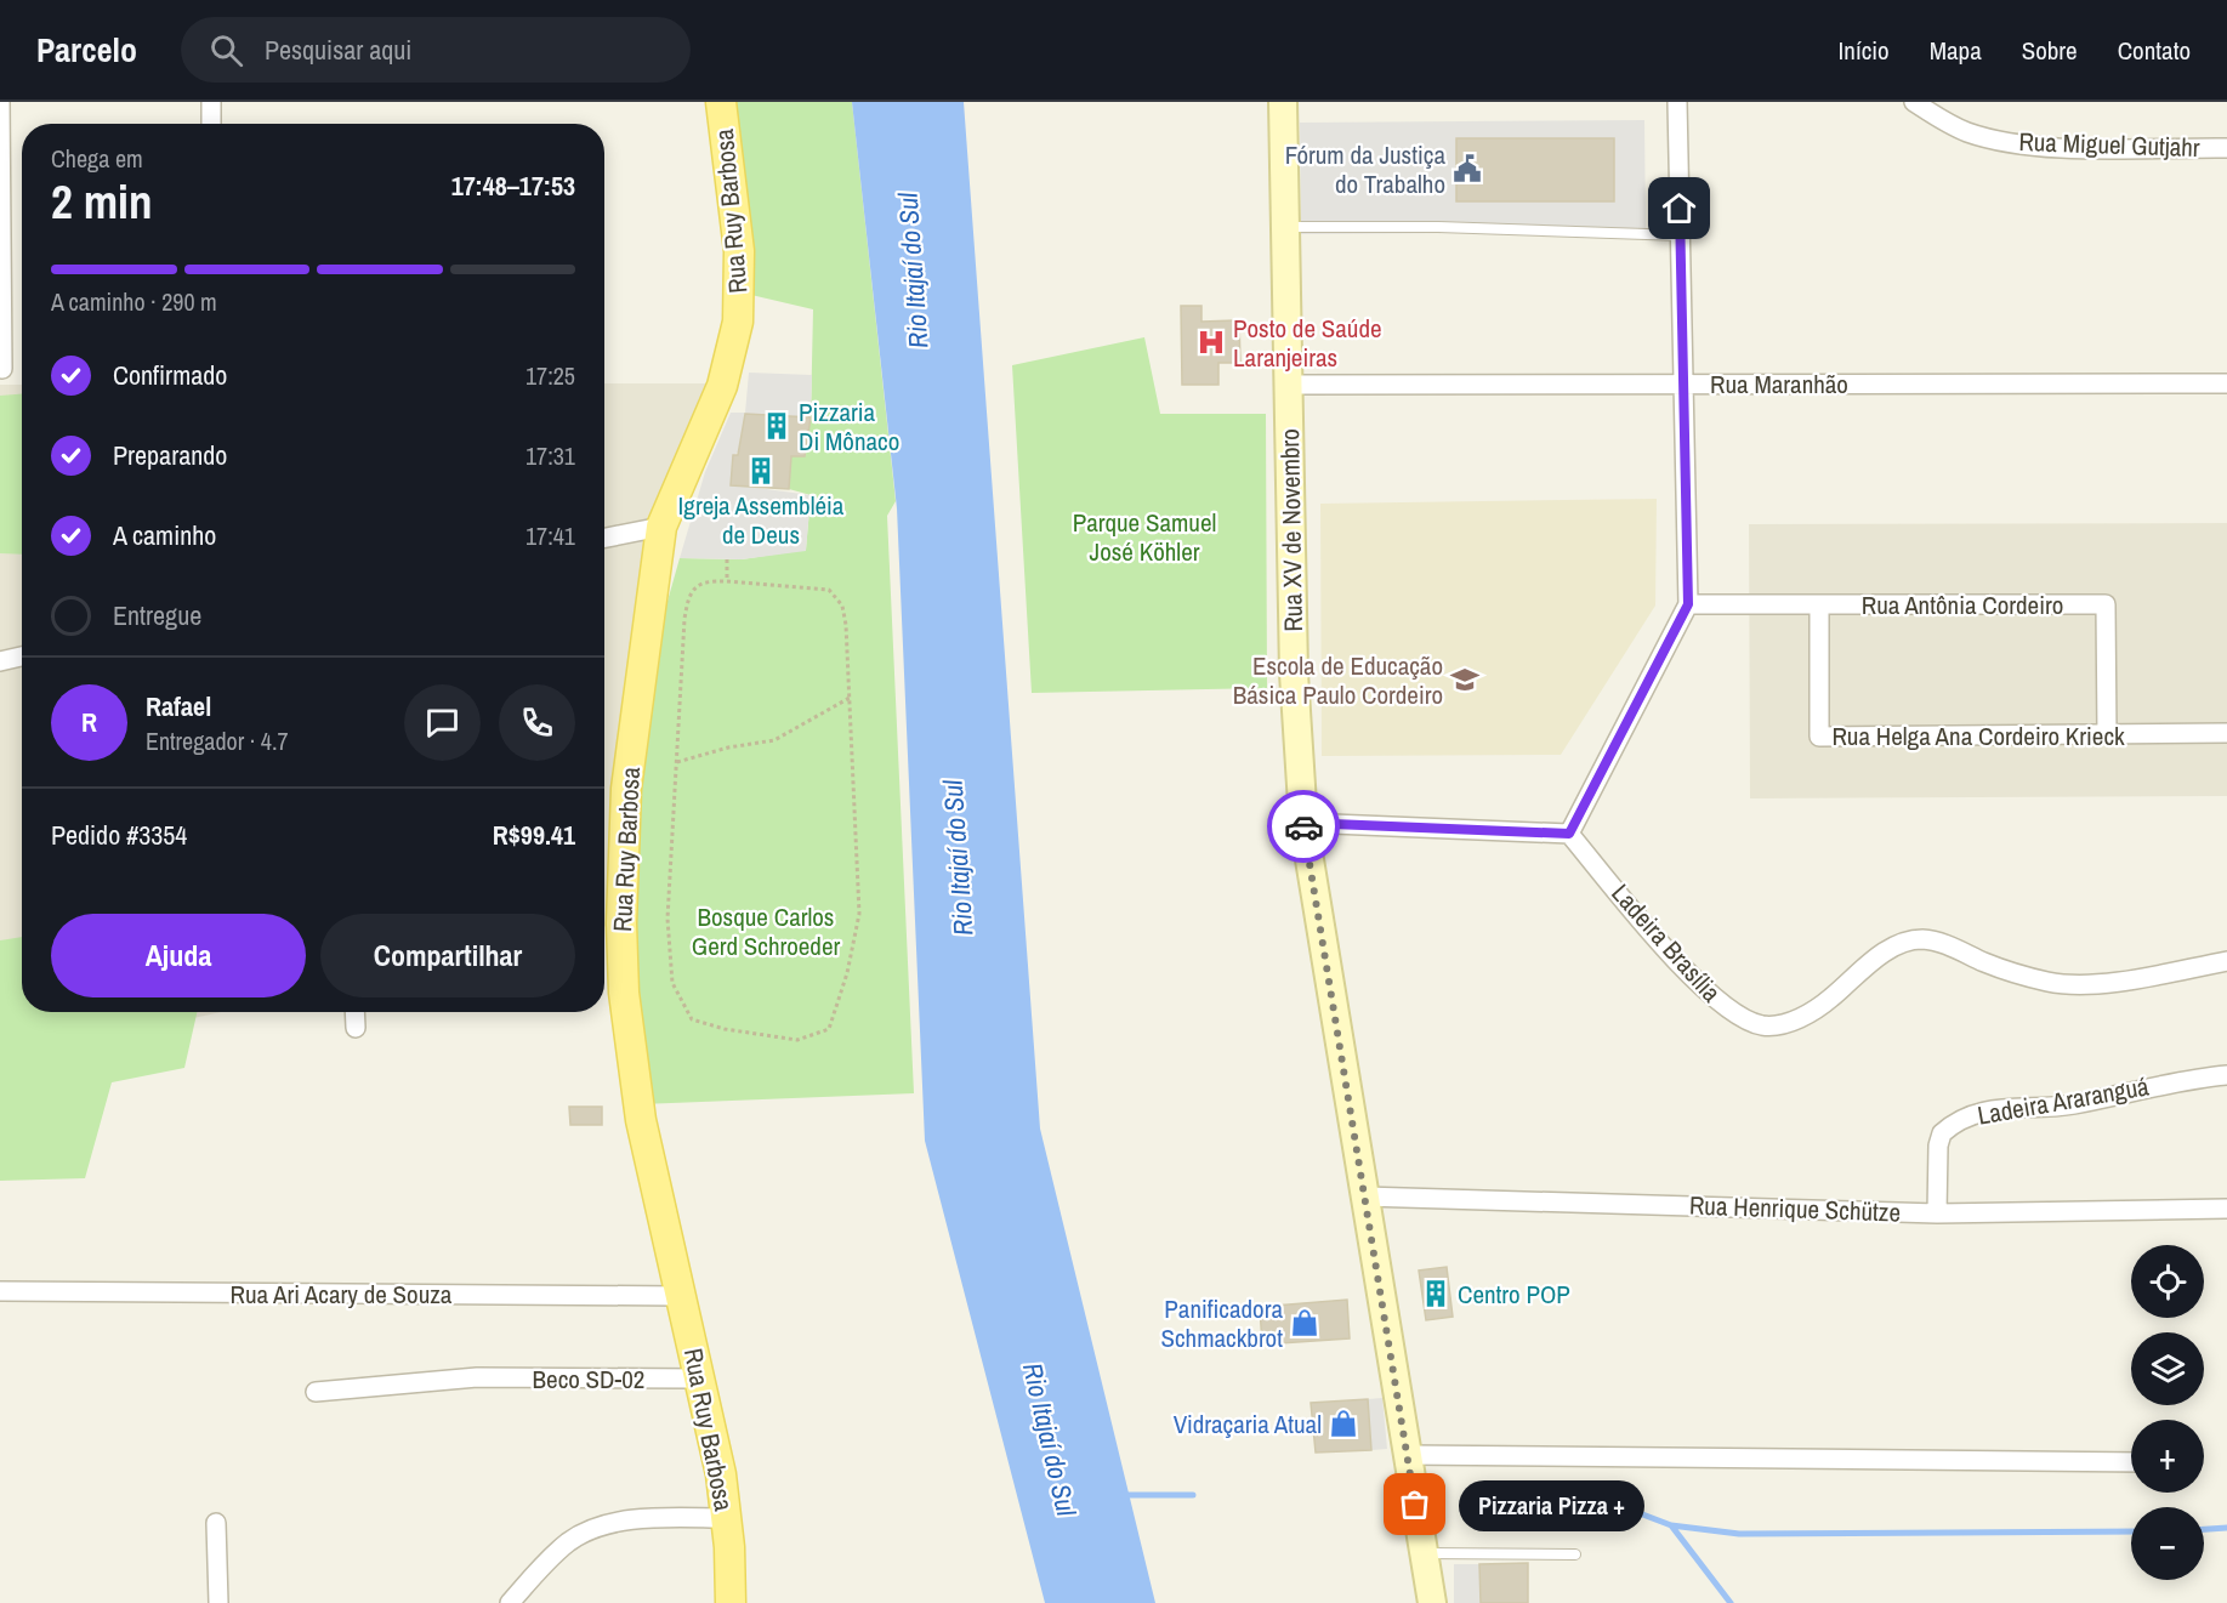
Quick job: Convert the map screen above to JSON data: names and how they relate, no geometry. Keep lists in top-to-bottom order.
{
  "streets": {
    "main road": ["Rua Ruy Barbosa", "Rua XV de Novembro"],
    "street": [
      "Rua Miguel Gutjahr",
      "Rua Maranhão",
      "Rua Antônia Cordeiro",
      "Rua Helga Ana Cordeiro Krieck",
      "Ladeira Brasília",
      "Ladeira Araranguá",
      "Rua Henrique Schütze",
      "Rua Ari Acary de Souza",
      "Beco SD-02"
    ]
  },
  "crossings": [
    ["Rua Ruy Barbosa", "Rua Ari Acary de Souza"],
    ["Rua Ruy Barbosa", "Beco SD-02"],
    ["Rua Maranhão", "Rua XV de Novembro"],
    ["Rua XV de Novembro", "Rua Henrique Schütze"],
    ["Rua Antônia Cordeiro", "Rua Helga Ana Cordeiro Krieck"],
    ["Ladeira Araranguá", "Rua Henrique Schütze"]
  ],
  "water": ["Rio Itajaí do Sul"],
  "parks": ["Parque Samuel José Köhler", "Bosque Carlos Gerd Schroeder"],
  "places": {
    "public building": ["Fórum da Justiça do Trabalho"],
    "hospital": ["Posto de Saúde Laranjeiras"],
    "building": ["Pizzaria Di Mônaco", "Igreja Assembléia de Deus", "Centro POP"],
    "school or university": ["Escola de Educação Básica Paulo Cordeiro"],
    "shop": ["Panificadora Schmackbrot", "Vidraçaria Atual"],
    "other": ["Pizzaria Pizza +"]
  },
  "page": {
    "header": "Parcelo",
    "search": "Pesquisar aqui",
    "nav": [
      "Início",
      "Mapa",
      "Sobre",
      "Contato"
    ],
    "heading": ["2 min", "Chega em", "17:48–17:53"],
    "panel": [
      "Rafael",
      "Entregador · 4.7",
      "Pedido #3354",
      "R$99.41"
    ],
    "bar": "A caminho · 290 m",
    "list": [
      ["Confirmado", "17:25"],
      ["Preparando", "17:31"],
      ["A caminho", "17:41"],
      "Entregue"
    ],
    "round": "R",
    "buttons": ["Ajuda", "Compartilhar"],
    "map_buttons": ["+", "−"],
    "bubble": "Pizzaria Pizza +"
  }
}
